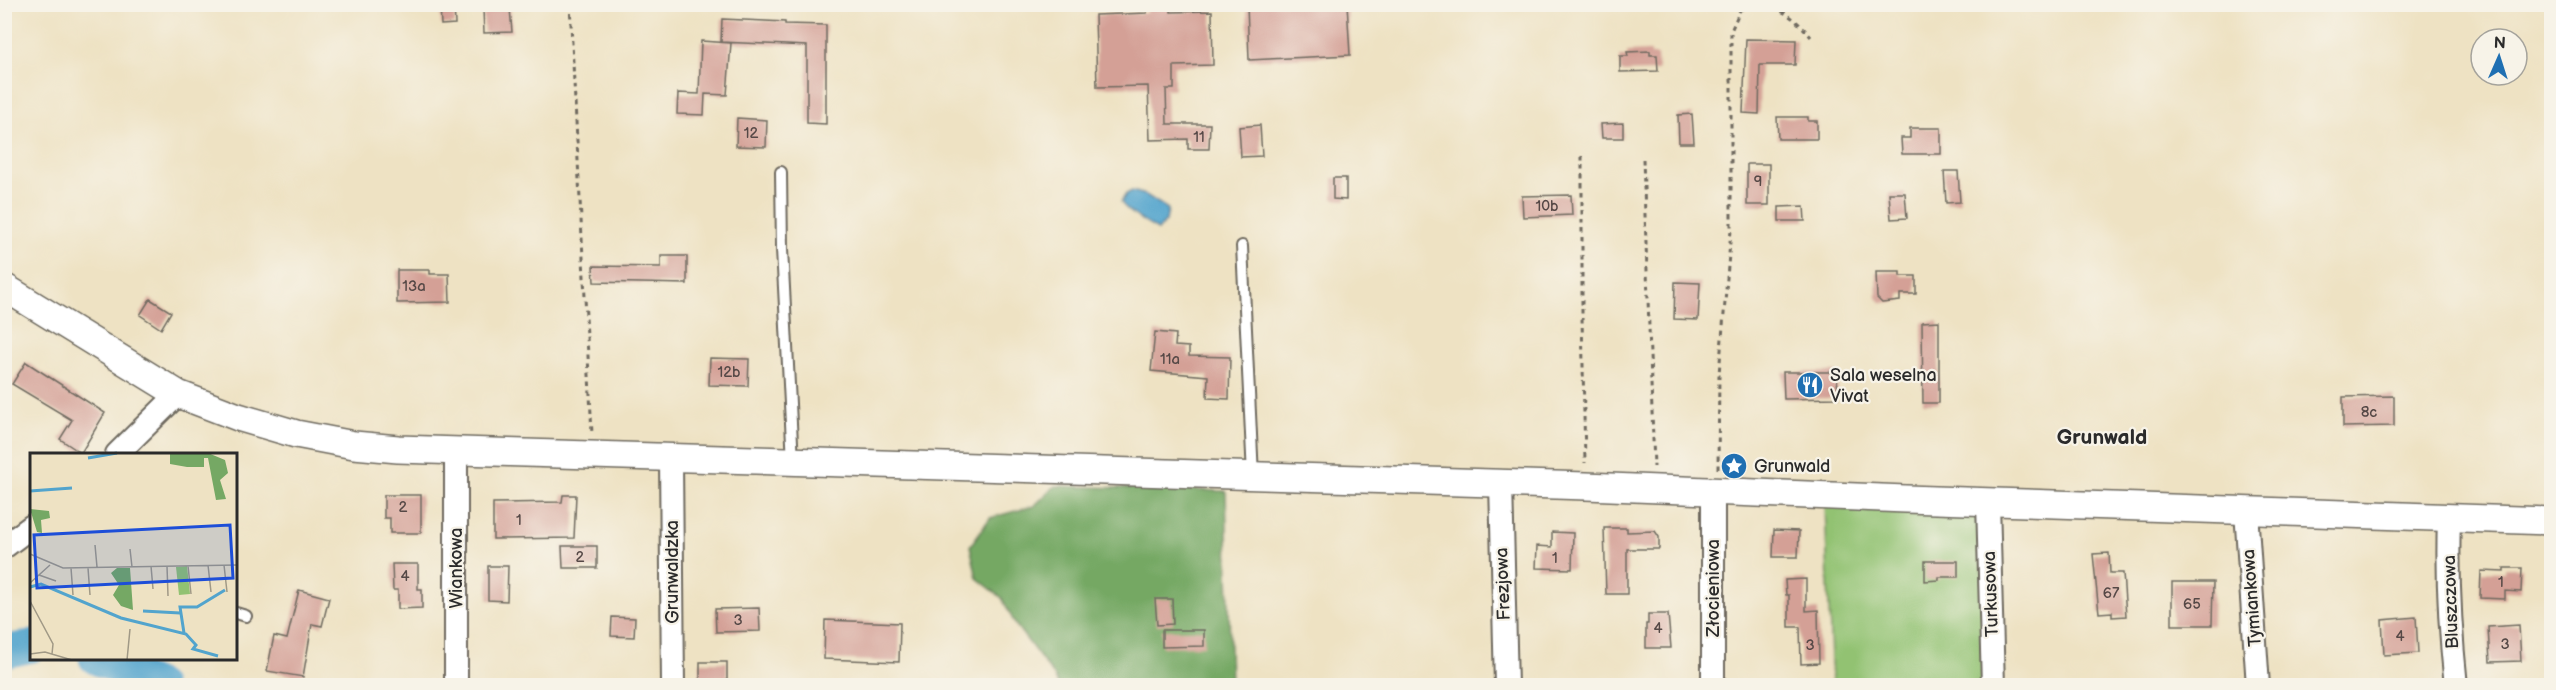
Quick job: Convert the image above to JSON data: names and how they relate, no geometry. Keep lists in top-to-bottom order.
{
  "streets": {
    "street": [
      "Wiankowa",
      "Grunwaldzka",
      "Frezjowa",
      "Złocieniowa",
      "Turkusowa",
      "Tymiankowa",
      "Bluszczowa"
    ]
  },
  "districts": ["Grunwald"],
  "places": {
    "restaurant": ["Sala weselna Vivat"],
    "place": ["Grunwald"]
  },
  "house_numbers": [
    "12",
    "11",
    "9",
    "10b",
    "13a",
    "11a",
    "12b",
    "8c",
    "2",
    "1",
    "2",
    "1",
    "4",
    "1",
    "67",
    "65",
    "3",
    "4",
    "4",
    "3",
    "3"
  ],
  "north": "top"
}
